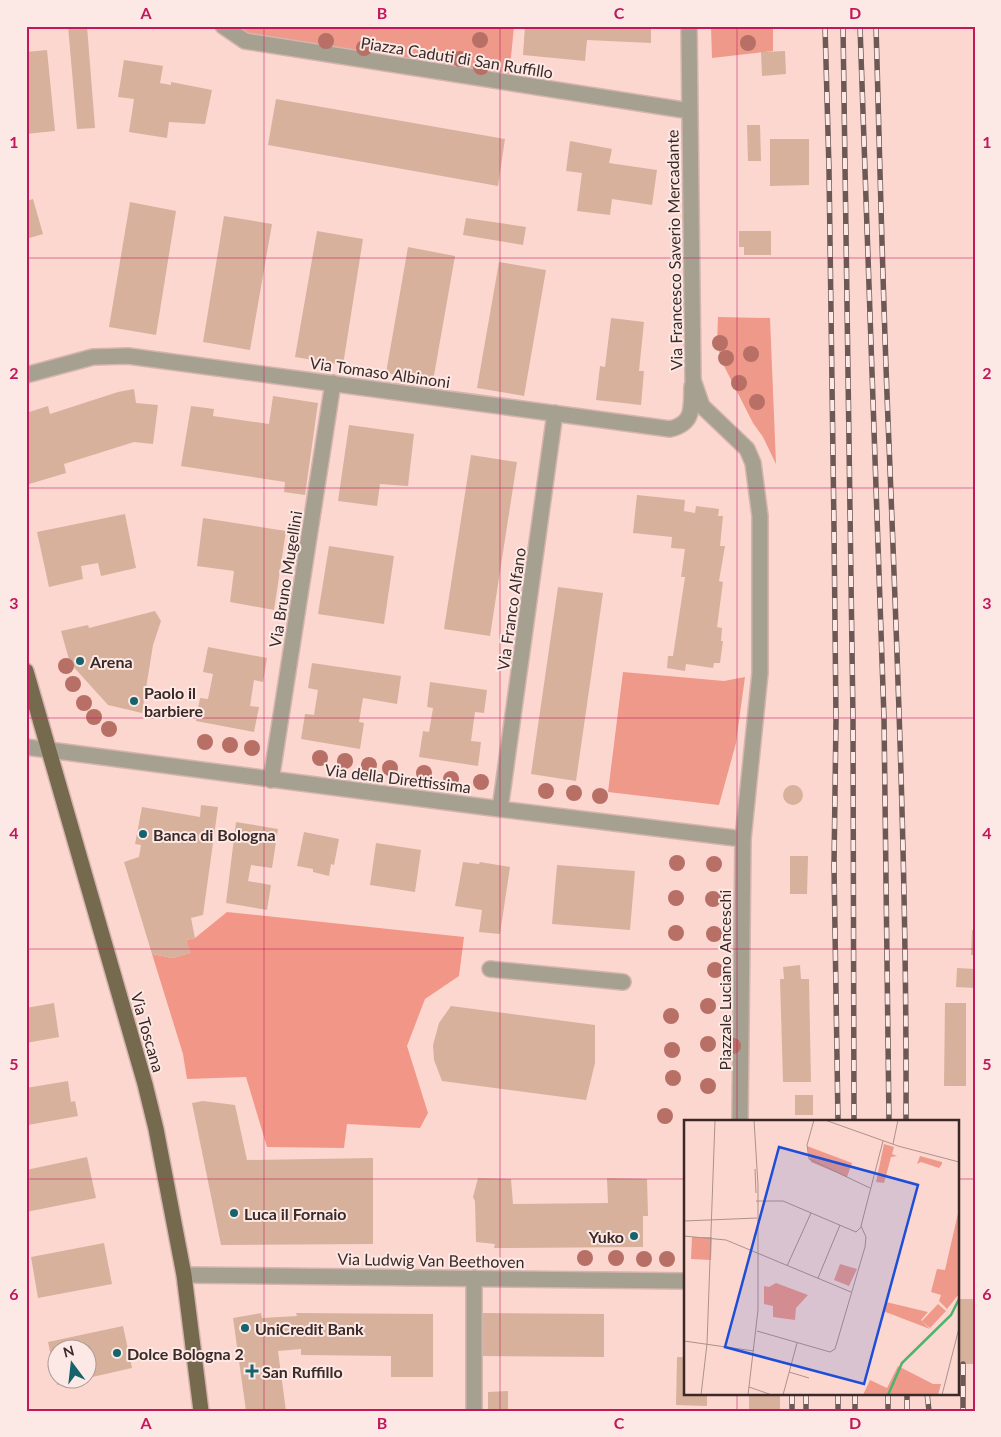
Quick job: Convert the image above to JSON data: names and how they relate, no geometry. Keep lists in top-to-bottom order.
{
  "streets": {
    "main road": ["Via Toscana"],
    "street": [
      "Piazza Caduti di San Ruffillo",
      "Via Francesco Saverio Mercadante",
      "Via Tomaso Albinoni",
      "Via Bruno Mugellini",
      "Via Franco Alfano",
      "Via della Direttissima",
      "Piazzale Luciano Anceschi",
      "Via Ludwig Van Beethoven"
    ]
  },
  "crossings": [
    ["Piazza Caduti di San Ruffillo", "Via Francesco Saverio Mercadante"],
    ["Via Francesco Saverio Mercadante", "Via Tomaso Albinoni"],
    ["Via Francesco Saverio Mercadante", "Via della Direttissima"],
    ["Via Francesco Saverio Mercadante", "Piazzale Luciano Anceschi"],
    ["Via Tomaso Albinoni", "Via Bruno Mugellini"],
    ["Via Tomaso Albinoni", "Via Franco Alfano"],
    ["Via Bruno Mugellini", "Via della Direttissima"],
    ["Via Franco Alfano", "Via della Direttissima"],
    ["Via della Direttissima", "Piazzale Luciano Anceschi"],
    ["Via della Direttissima", "Via Toscana"],
    ["Via Toscana", "Via Ludwig Van Beethoven"]
  ],
  "places": {
    "other": [
      "Arena",
      "Paolo il barbiere",
      "Banca di Bologna",
      "Luca il Fornaio",
      "Yuko",
      "UniCredit Bank",
      "Dolce Bologna 2"
    ],
    "health": ["San Ruffillo"]
  },
  "north": "top",
  "grid": {
    "columns": [
      "A",
      "B",
      "C",
      "D"
    ],
    "rows": [
      "1",
      "2",
      "3",
      "4",
      "5",
      "6"
    ]
  }
}
